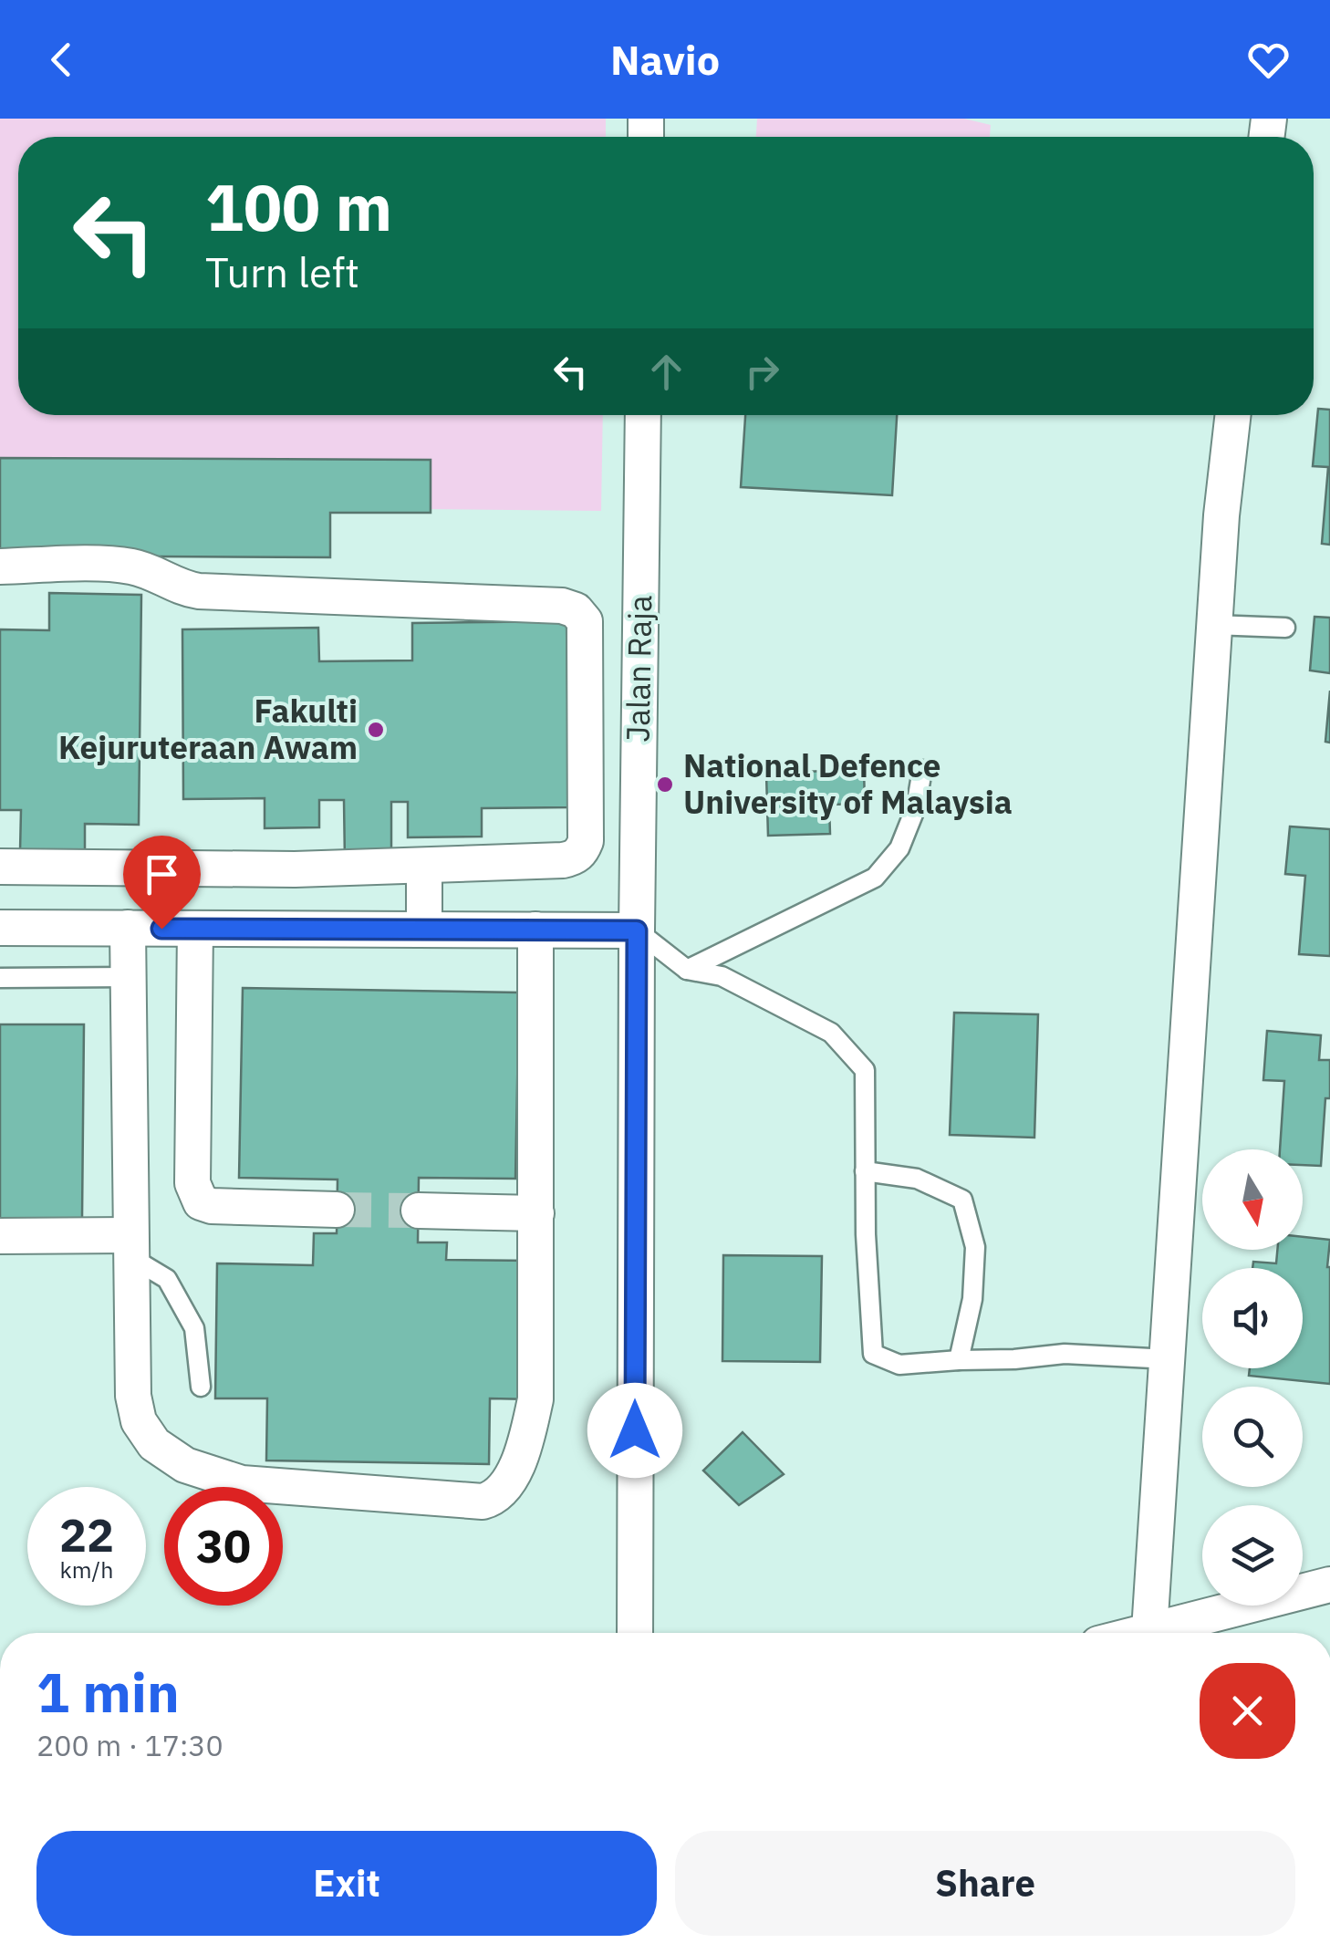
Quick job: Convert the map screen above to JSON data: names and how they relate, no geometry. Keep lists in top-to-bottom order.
{
  "streets": {
    "street": ["Jalan Raja"]
  },
  "places": ["Fakulti Kejuruteraan Awam", "National Defence University of Malaysia"],
  "north": "bottom",
  "page": {
    "header": "Navio",
    "turn": ["100 m", "Turn left"],
    "speed": "22 km/h",
    "limit": "30",
    "heading": ["1 min", "200 m · 17:30"],
    "buttons": ["Exit", "Share"]
  }
}
